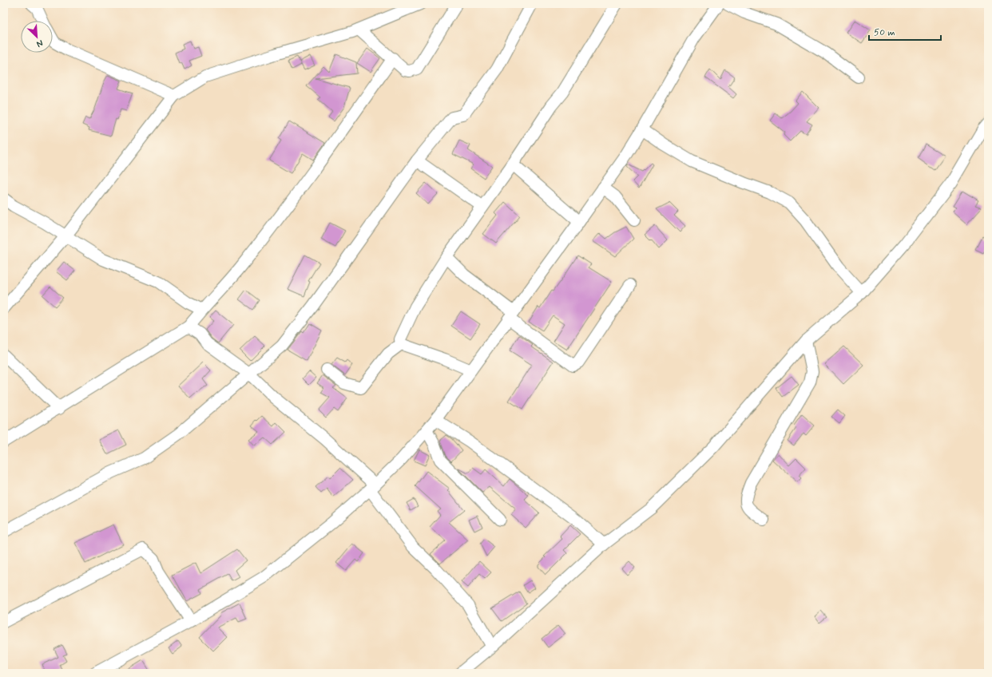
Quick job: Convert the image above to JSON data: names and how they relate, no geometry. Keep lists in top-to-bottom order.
{
  "scale_bar": "50 m",
  "north": "bottom right"
}
